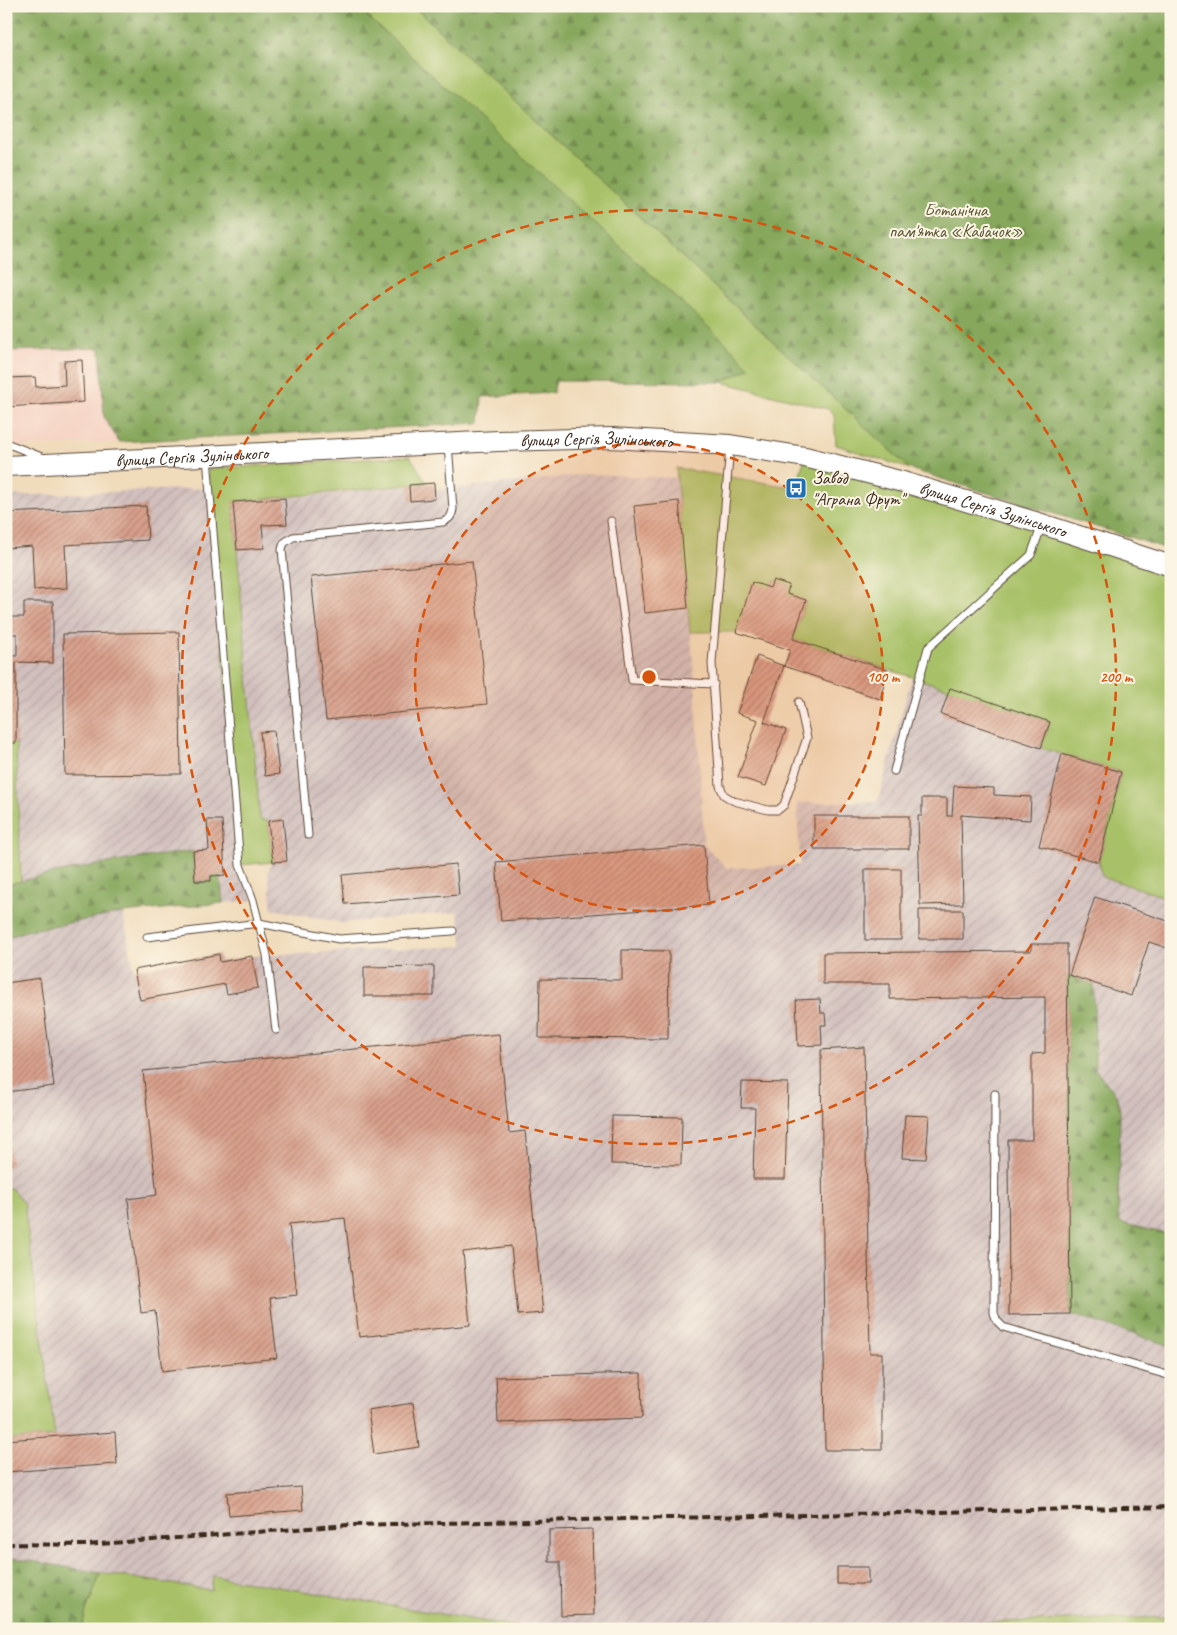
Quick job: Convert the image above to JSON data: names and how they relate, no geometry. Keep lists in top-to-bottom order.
{
  "streets": {
    "street": ["вулиця Сергія Зулінського"]
  },
  "parks": ["Ботанічна пам'ятка «Кабачок»"],
  "places": {
    "bus stop": ["Завод \"Аграна Фрут\""]
  },
  "rings": ["100 m", "200 m"]
}
